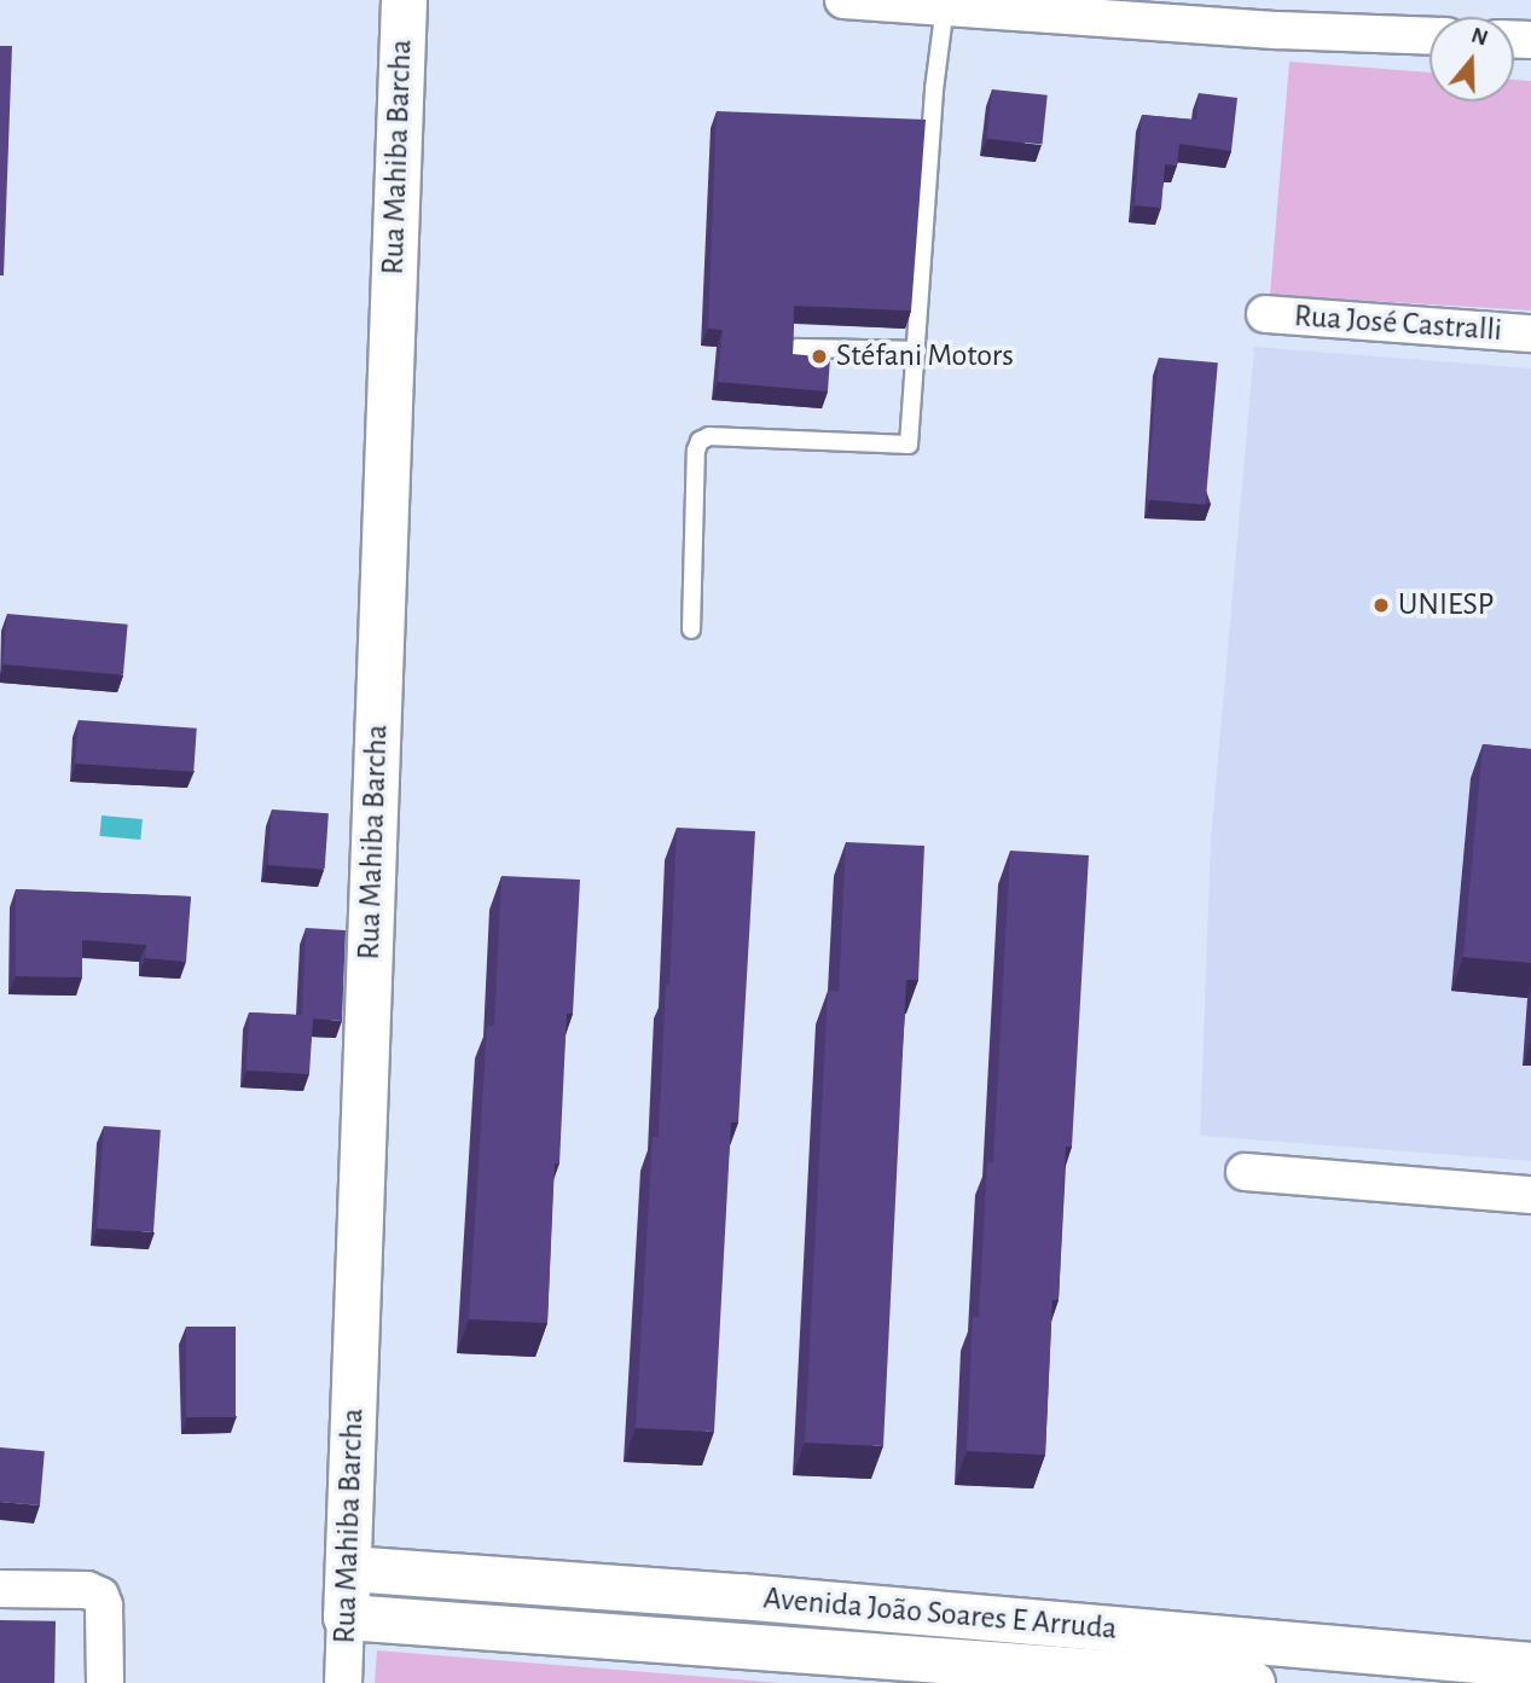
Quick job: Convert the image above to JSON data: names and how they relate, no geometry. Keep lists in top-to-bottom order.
{
  "streets": {
    "street": ["Rua Mahiba Barcha", "Rua José Castralli", "Avenida João Soares E Arruda"]
  },
  "crossings": [
    ["Rua Mahiba Barcha", "Avenida João Soares E Arruda"]
  ],
  "places": ["Stéfani Motors", "UNIESP"],
  "north": "top"
}
